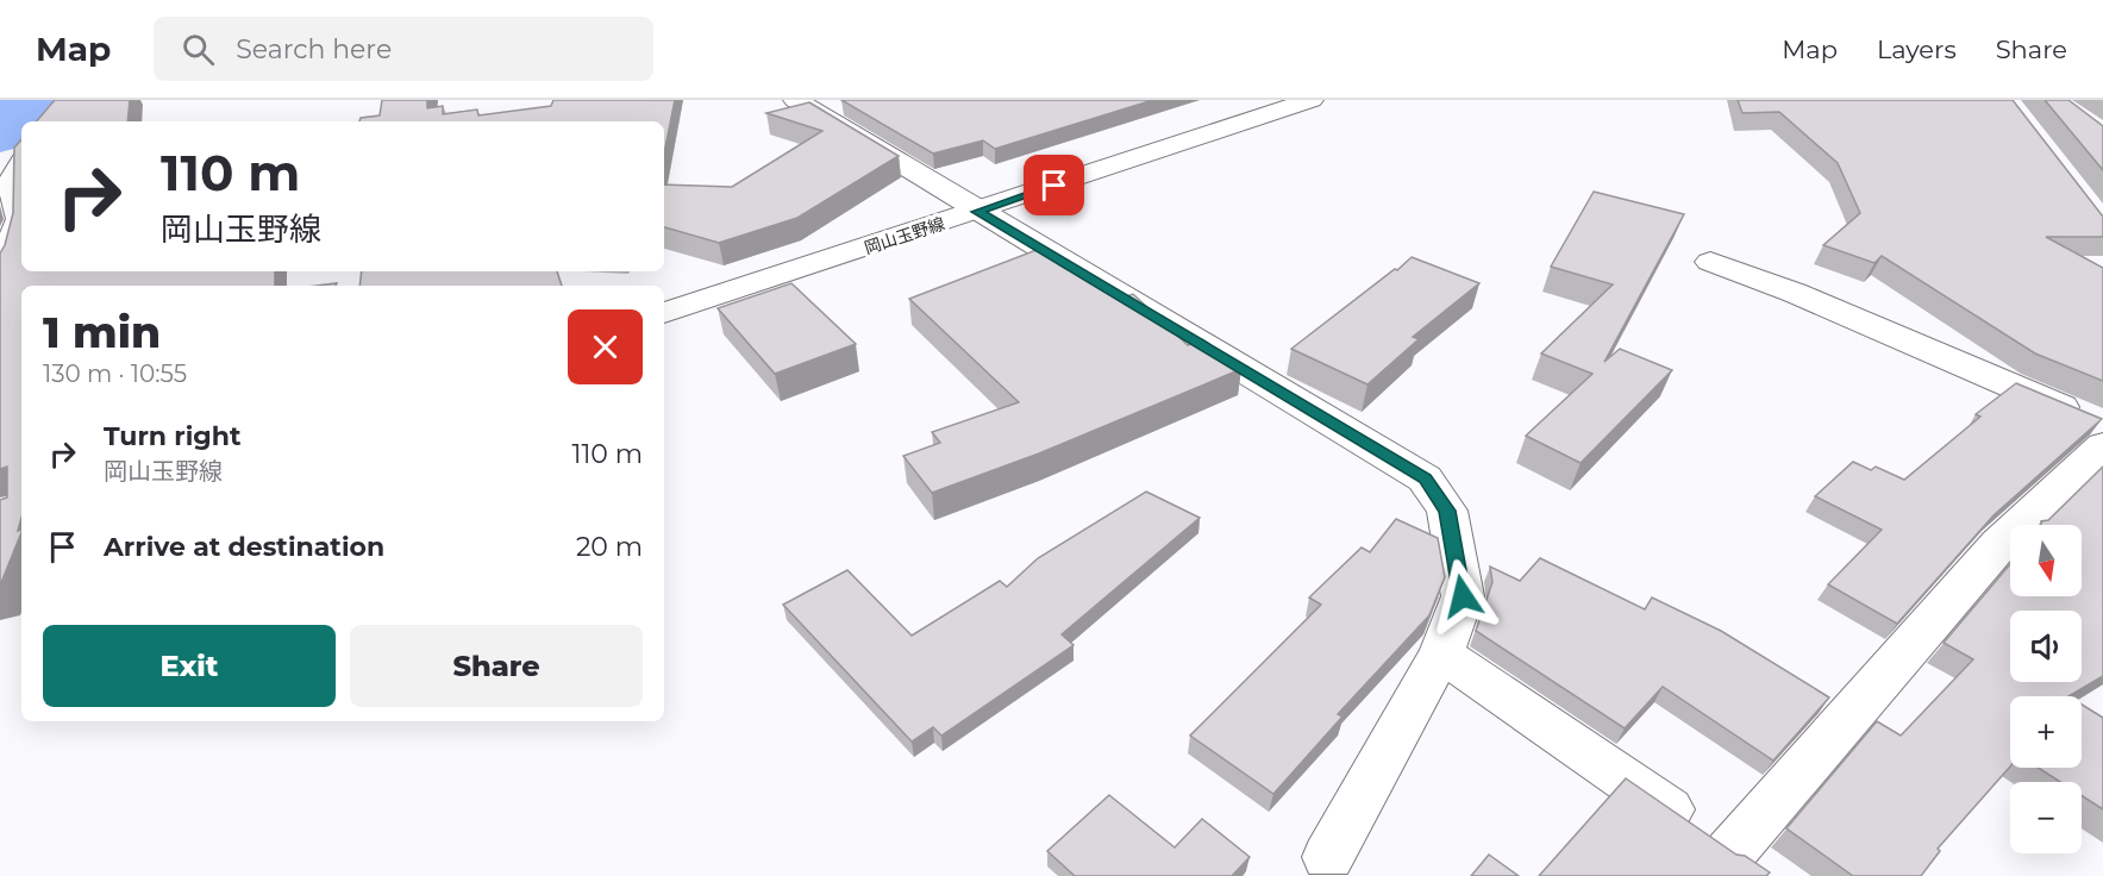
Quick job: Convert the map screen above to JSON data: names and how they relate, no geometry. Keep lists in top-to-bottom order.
{
  "streets": {
    "street": ["岡山玉野線"]
  },
  "north": "bottom",
  "page": {
    "header": "Map",
    "search": "Search here",
    "nav": ["Map", "Layers", "Share"],
    "turn": ["110 m", "岡山玉野線"],
    "heading": ["1 min", "130 m · 10:55"],
    "list": [
      {
        "name": "Turn right",
        "note": "岡山玉野線",
        "value": "110 m"
      },
      {
        "name": "Arrive at destination",
        "value": "20 m"
      }
    ],
    "map_buttons": ["+", "−"],
    "buttons": ["Exit", "Share"]
  }
}
